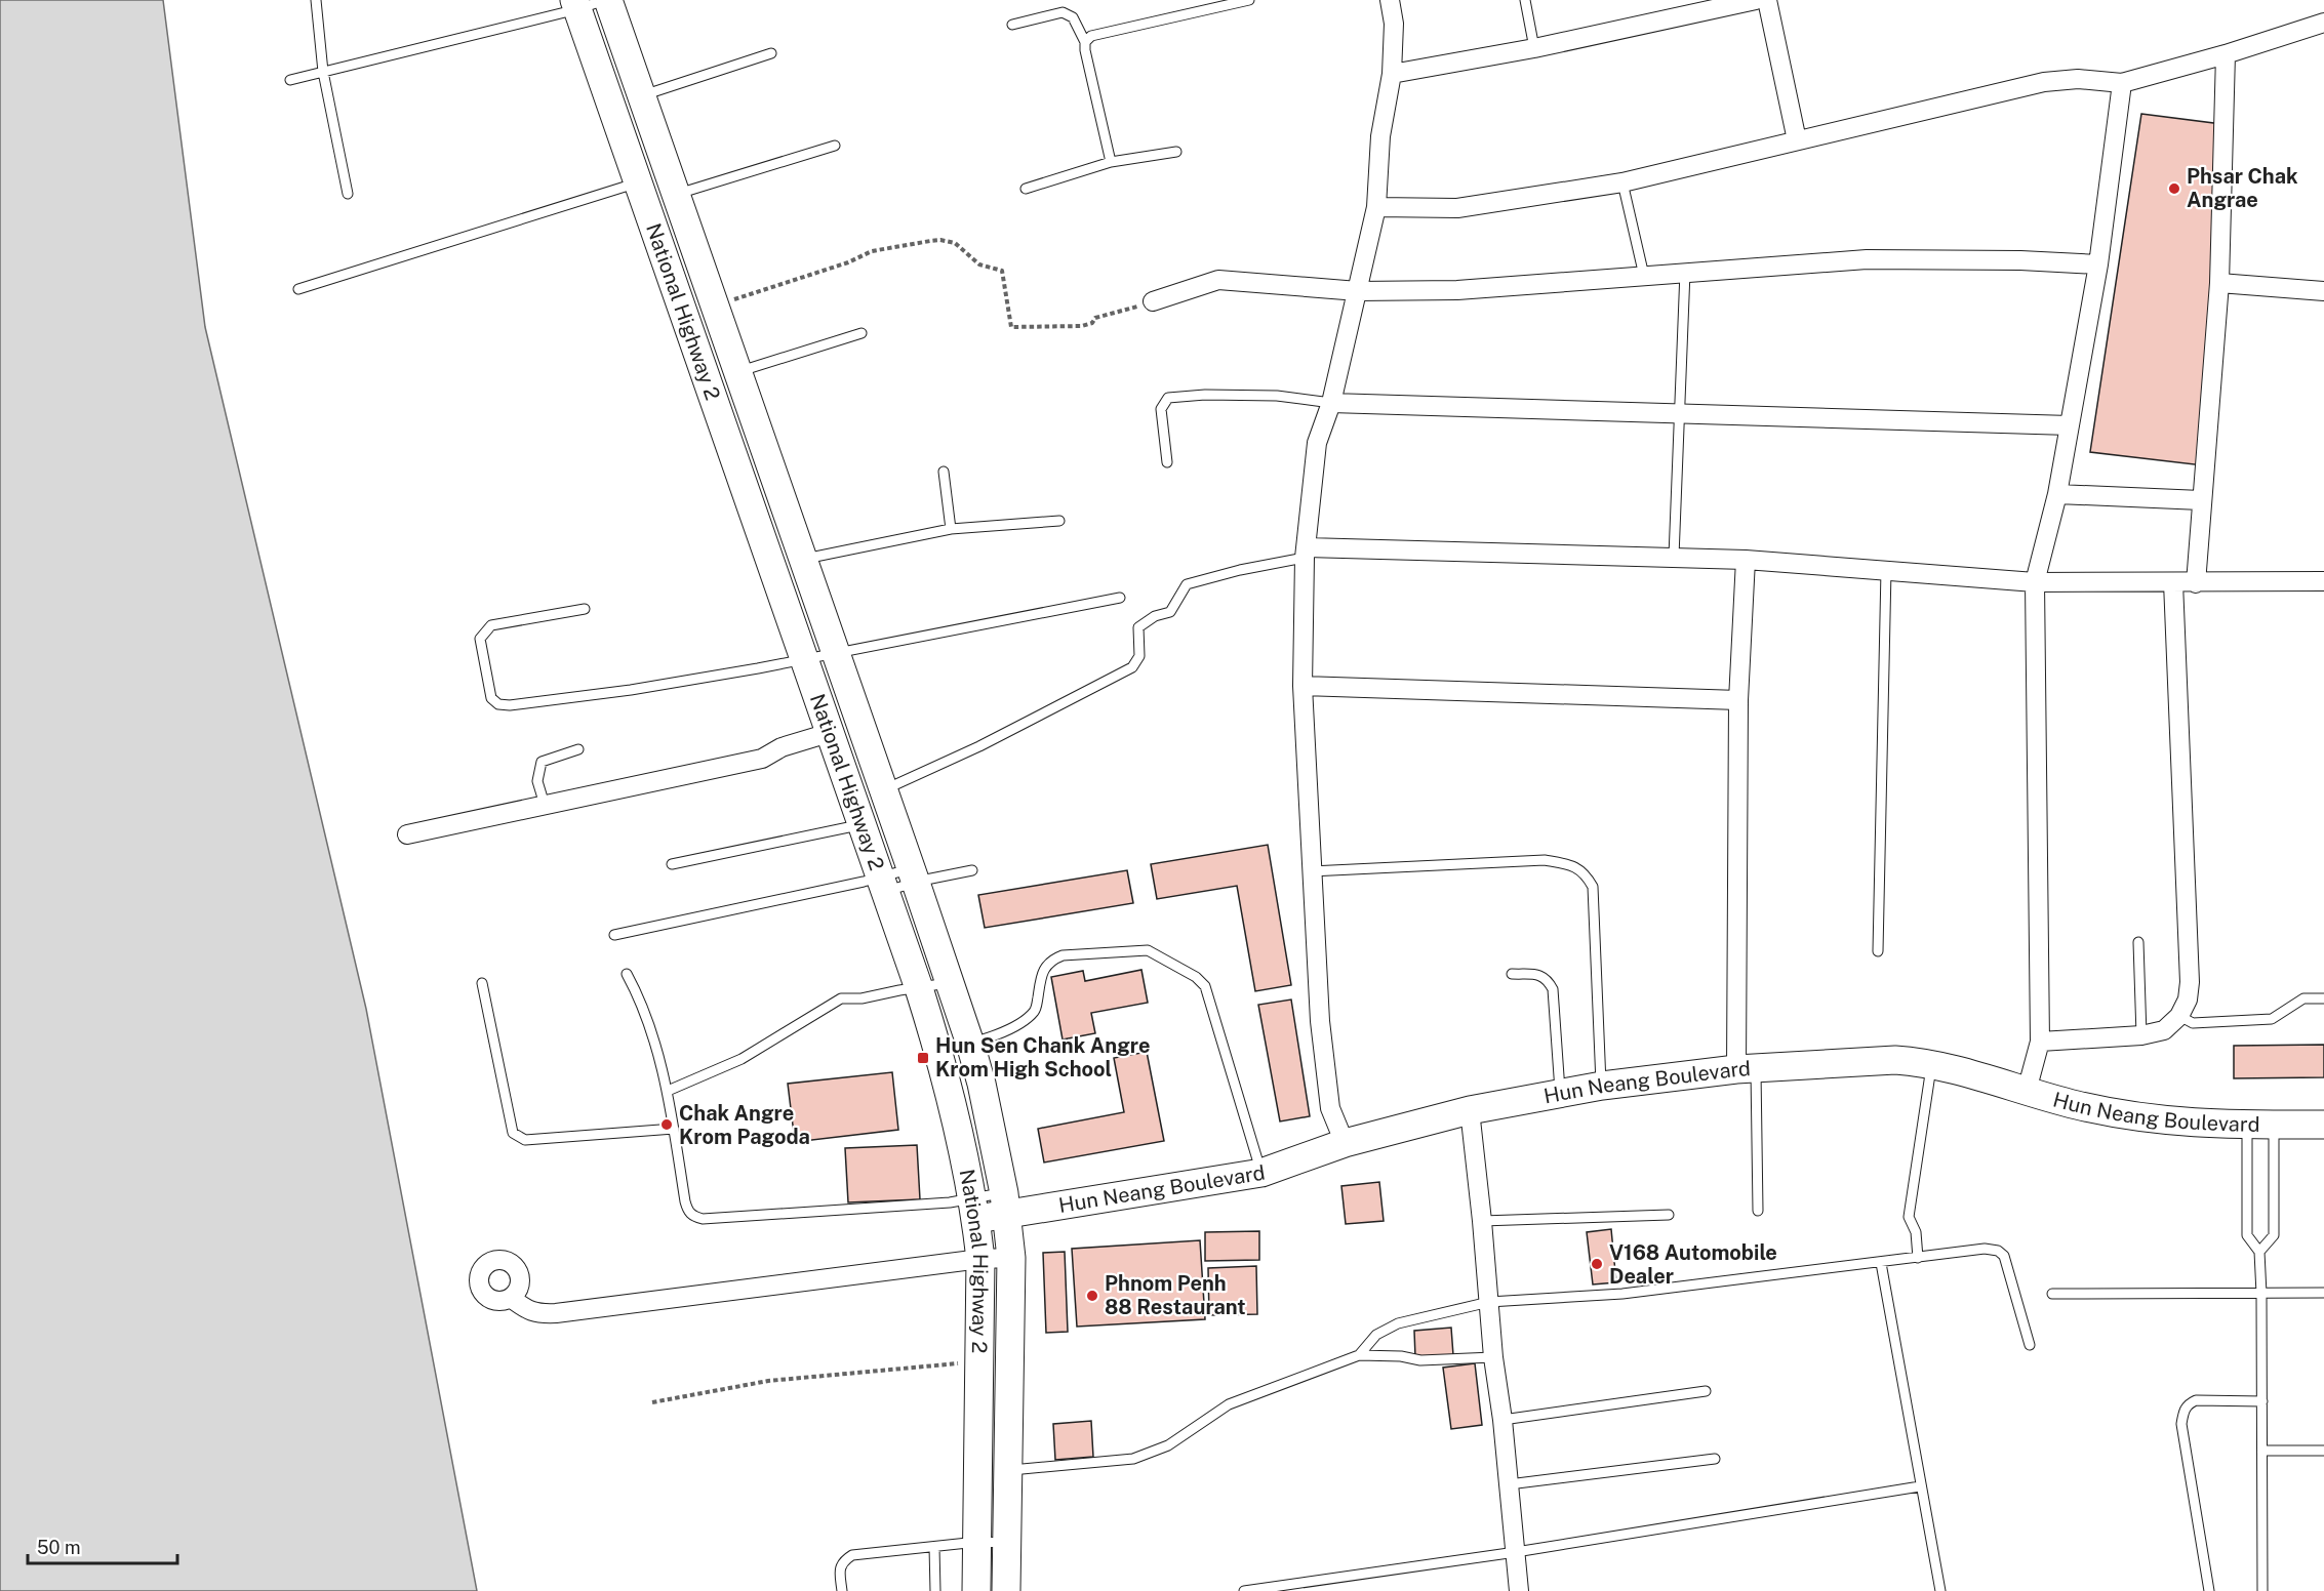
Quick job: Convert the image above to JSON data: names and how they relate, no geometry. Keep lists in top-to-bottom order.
{
  "streets": {
    "main road": ["National Highway 2", "Hun Neang Boulevard"]
  },
  "crossings": [
    ["National Highway 2", "Hun Neang Boulevard"]
  ],
  "places": {
    "other": [
      "Phsar Chak Angrae",
      "Chak Angre Krom Pagoda",
      "V168 Automobile Dealer",
      "Phnom Penh 88 Restaurant"
    ],
    "transit": ["Hun Sen Chank Angre Krom High School"]
  },
  "scale_bar": "50 m"
}
